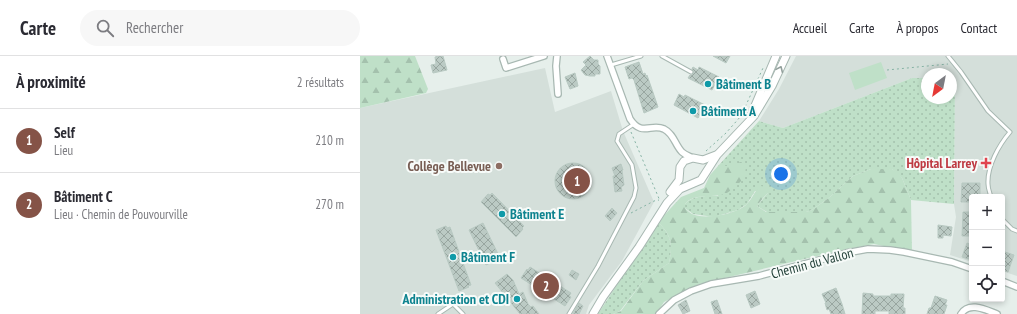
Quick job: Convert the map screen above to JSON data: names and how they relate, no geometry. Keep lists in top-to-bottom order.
{
  "streets": {
    "street": ["Chemin du Vallon"]
  },
  "places": {
    "other": [
      "Bâtiment B",
      "Bâtiment A",
      "Collège Bellevue",
      "Bâtiment E",
      "Bâtiment F",
      "Administration et CDI"
    ],
    "health": ["Hôpital Larrey"]
  },
  "north": "bottom left",
  "page": {
    "header": "Carte",
    "search": "Rechercher",
    "nav": [
      "Accueil",
      "Carte",
      "À propos",
      "Contact"
    ],
    "heading": ["À proximité", "2 résultats"],
    "list": [
      {
        "mark": "1",
        "name": "Self",
        "note": "Lieu",
        "value": "210 m"
      },
      {
        "mark": "2",
        "name": "Bâtiment C",
        "note": "Lieu · Chemin de Pouvourville",
        "value": "270 m"
      }
    ],
    "pins": ["1", "2"],
    "map_buttons": ["+", "−"]
  }
}
